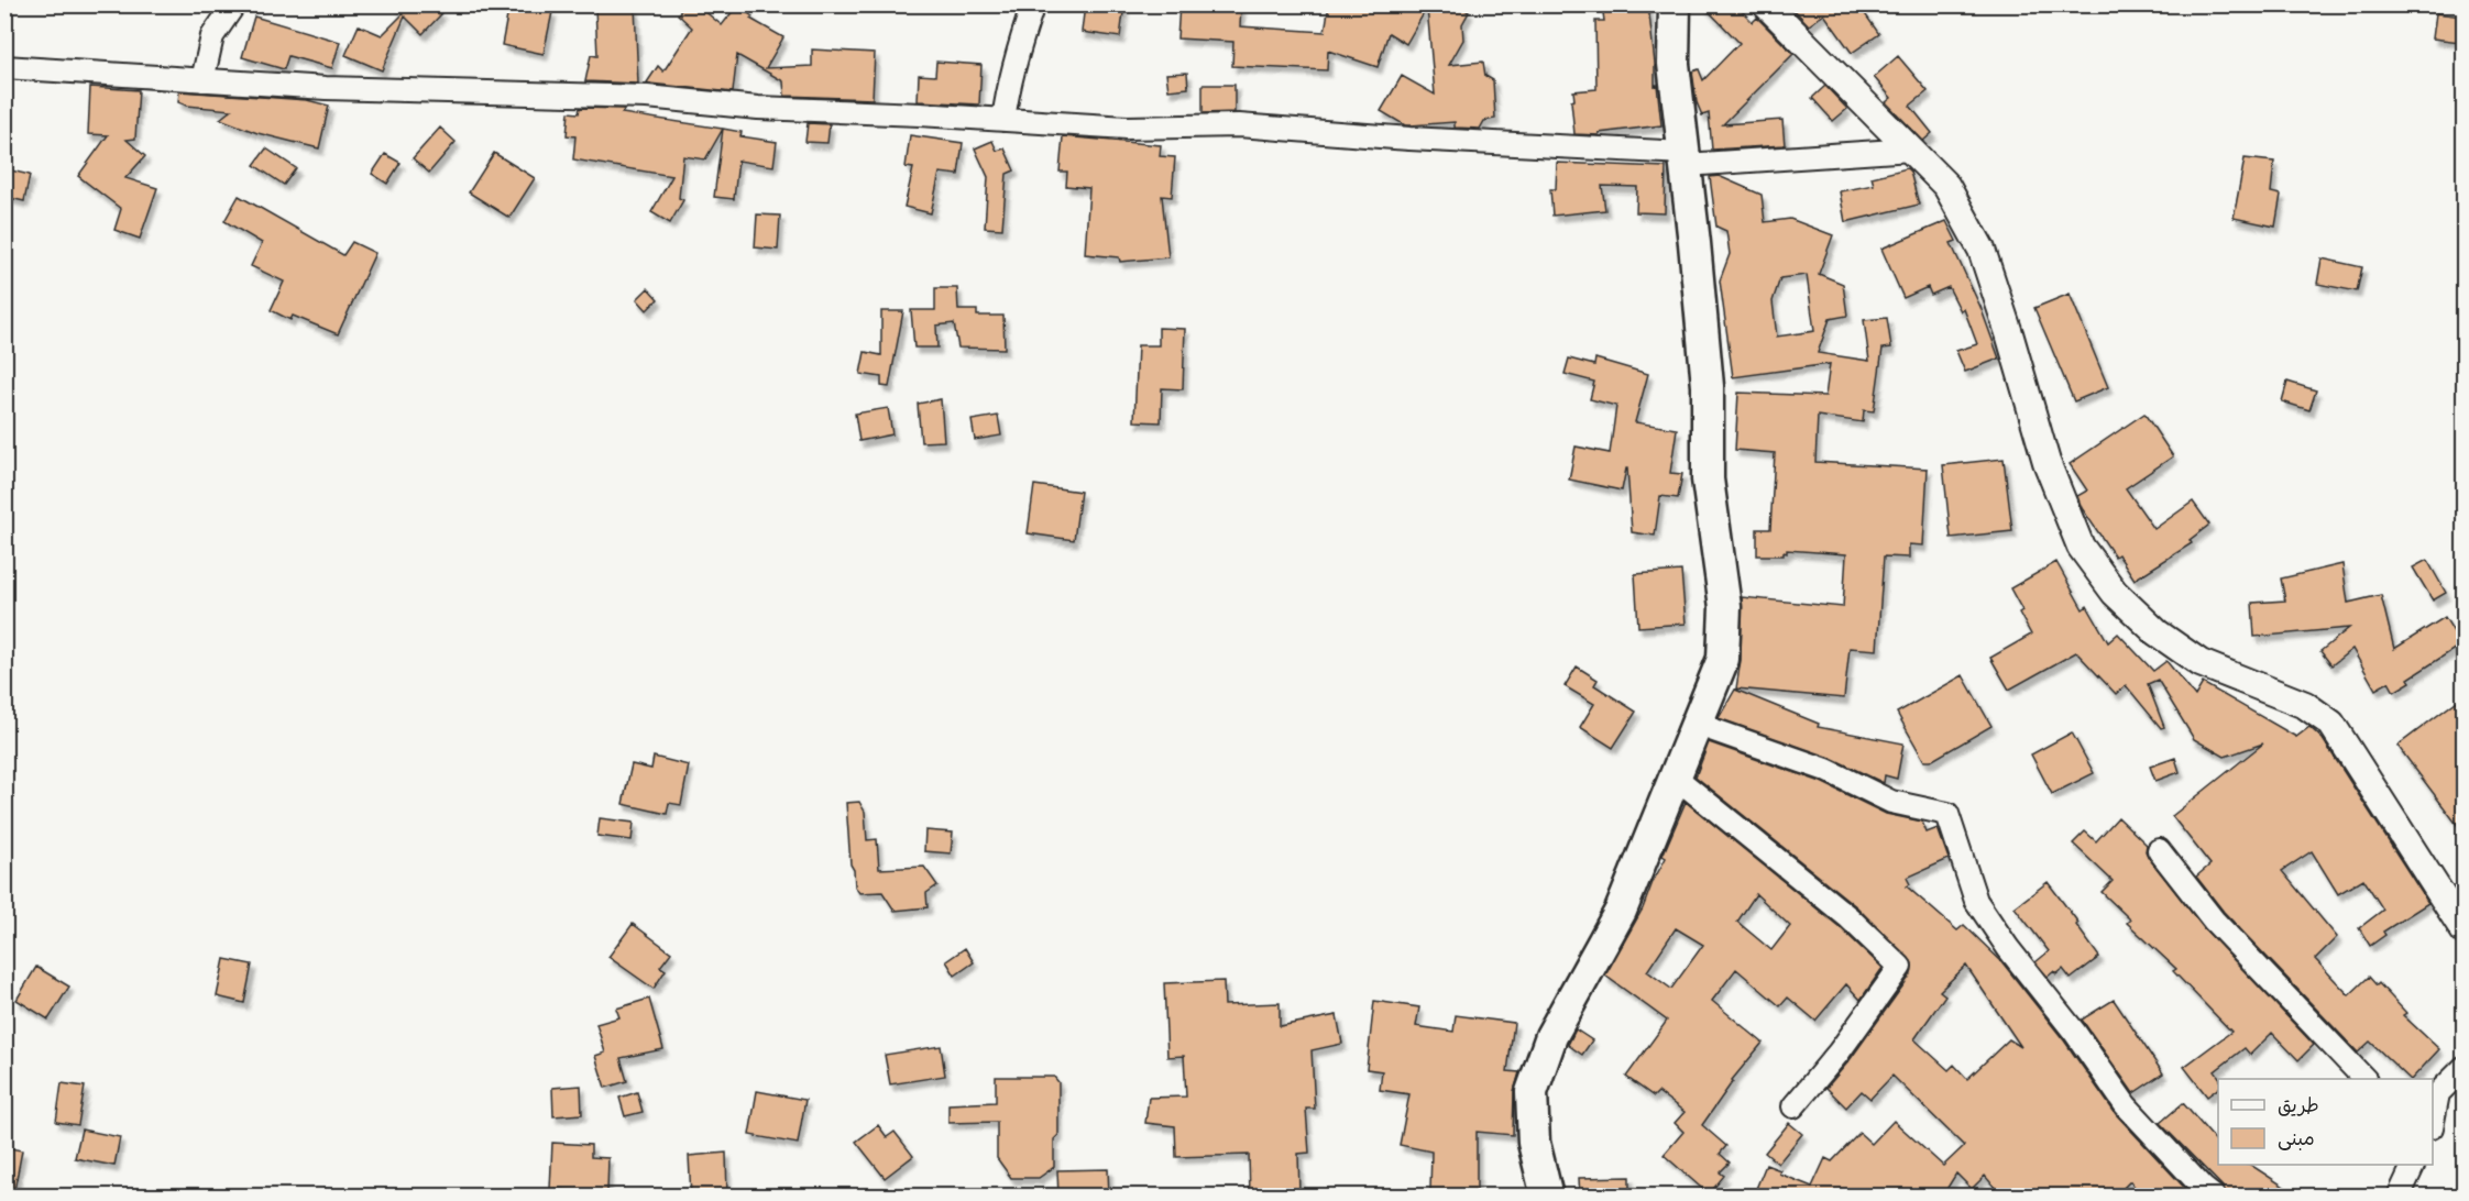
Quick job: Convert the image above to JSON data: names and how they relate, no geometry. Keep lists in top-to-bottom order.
{
  "legend": ["طريق", "مبنى"]
}
